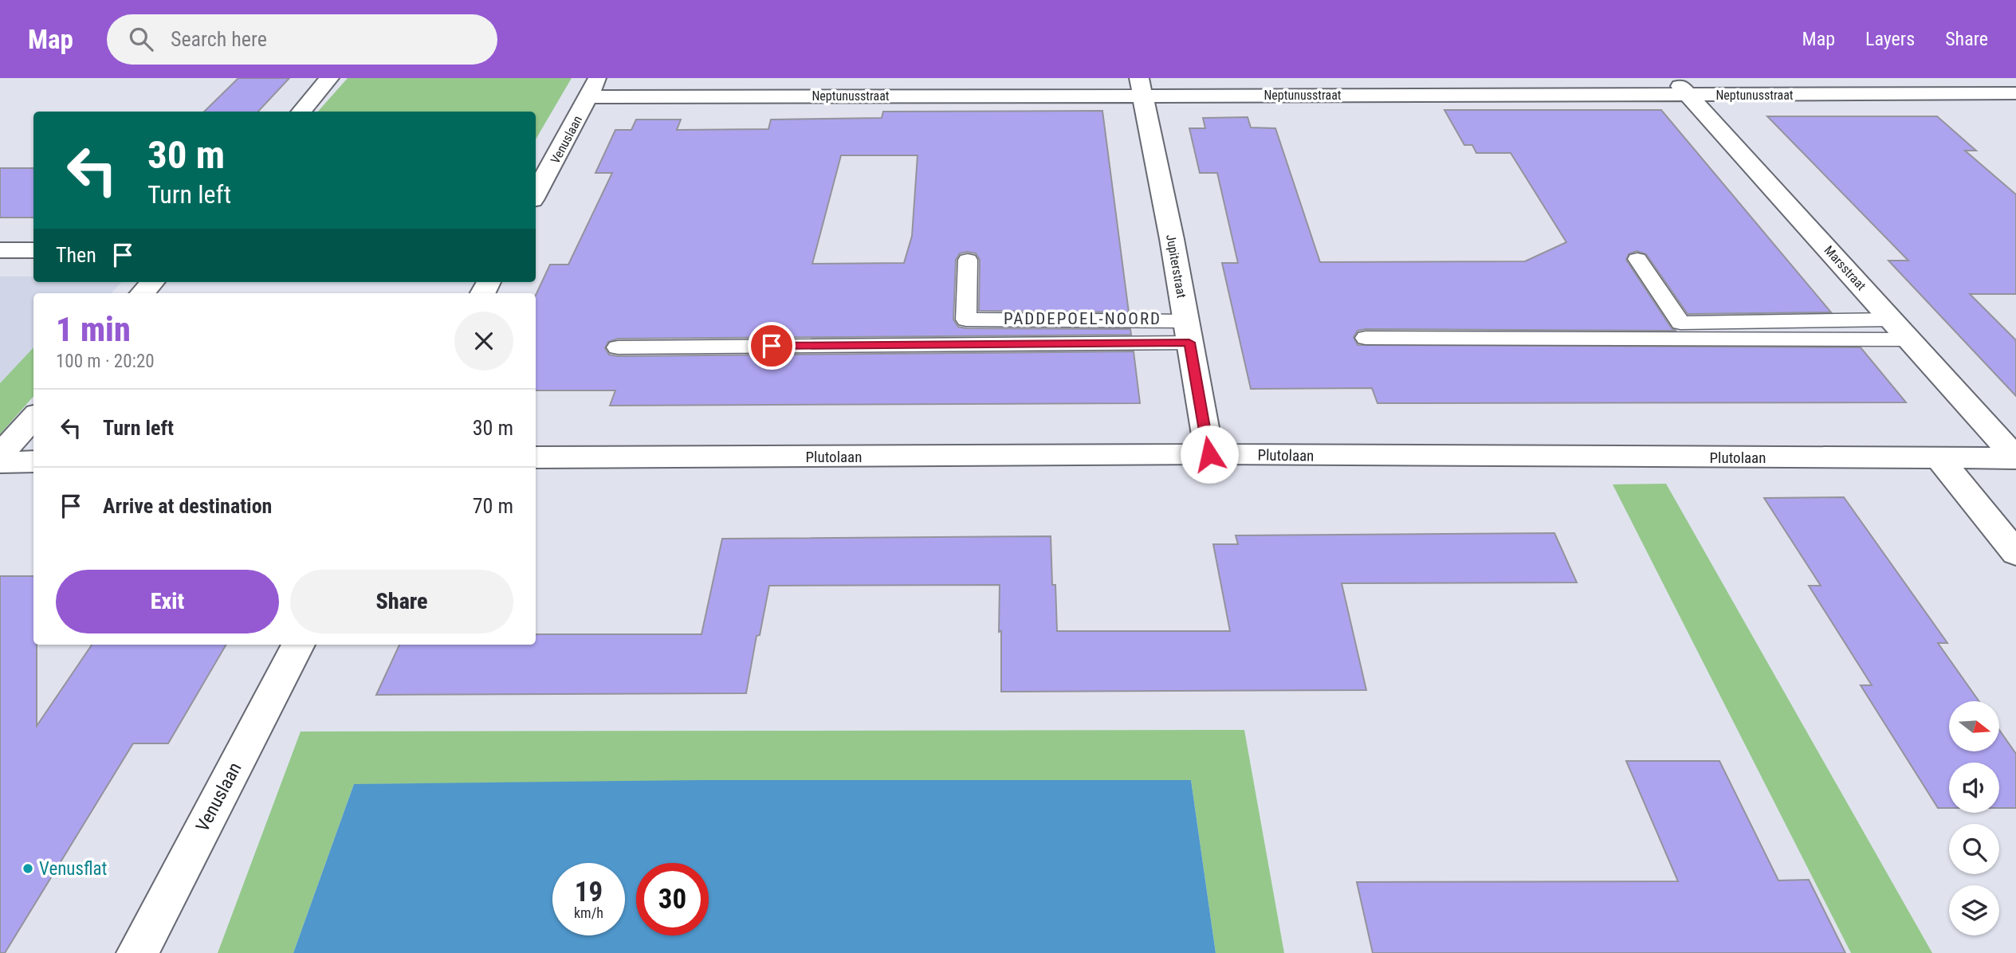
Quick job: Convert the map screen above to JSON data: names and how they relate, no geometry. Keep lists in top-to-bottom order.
{
  "streets": {
    "street": [
      "Neptunusstraat",
      "Venuslaan",
      "Jupiterstraat",
      "Marsstraat",
      "Plutolaan"
    ]
  },
  "crossings": [
    ["Neptunusstraat", "Venuslaan"],
    ["Neptunusstraat", "Jupiterstraat"],
    ["Neptunusstraat", "Marsstraat"],
    ["Jupiterstraat", "Plutolaan"],
    ["Marsstraat", "Plutolaan"]
  ],
  "districts": ["PADDEPOEL-NOORD"],
  "places": ["Venusflat"],
  "north": "right",
  "page": {
    "header": "Map",
    "search": "Search here",
    "nav": ["Map", "Layers", "Share"],
    "turn": ["30 m", "Turn left"],
    "then": "Then",
    "heading": ["1 min", "100 m · 20:20"],
    "list": [
      {
        "name": "Turn left",
        "value": "30 m"
      },
      {
        "name": "Arrive at destination",
        "value": "70 m"
      }
    ],
    "buttons": ["Exit", "Share"],
    "speed": "19 km/h",
    "limit": "30"
  }
}
